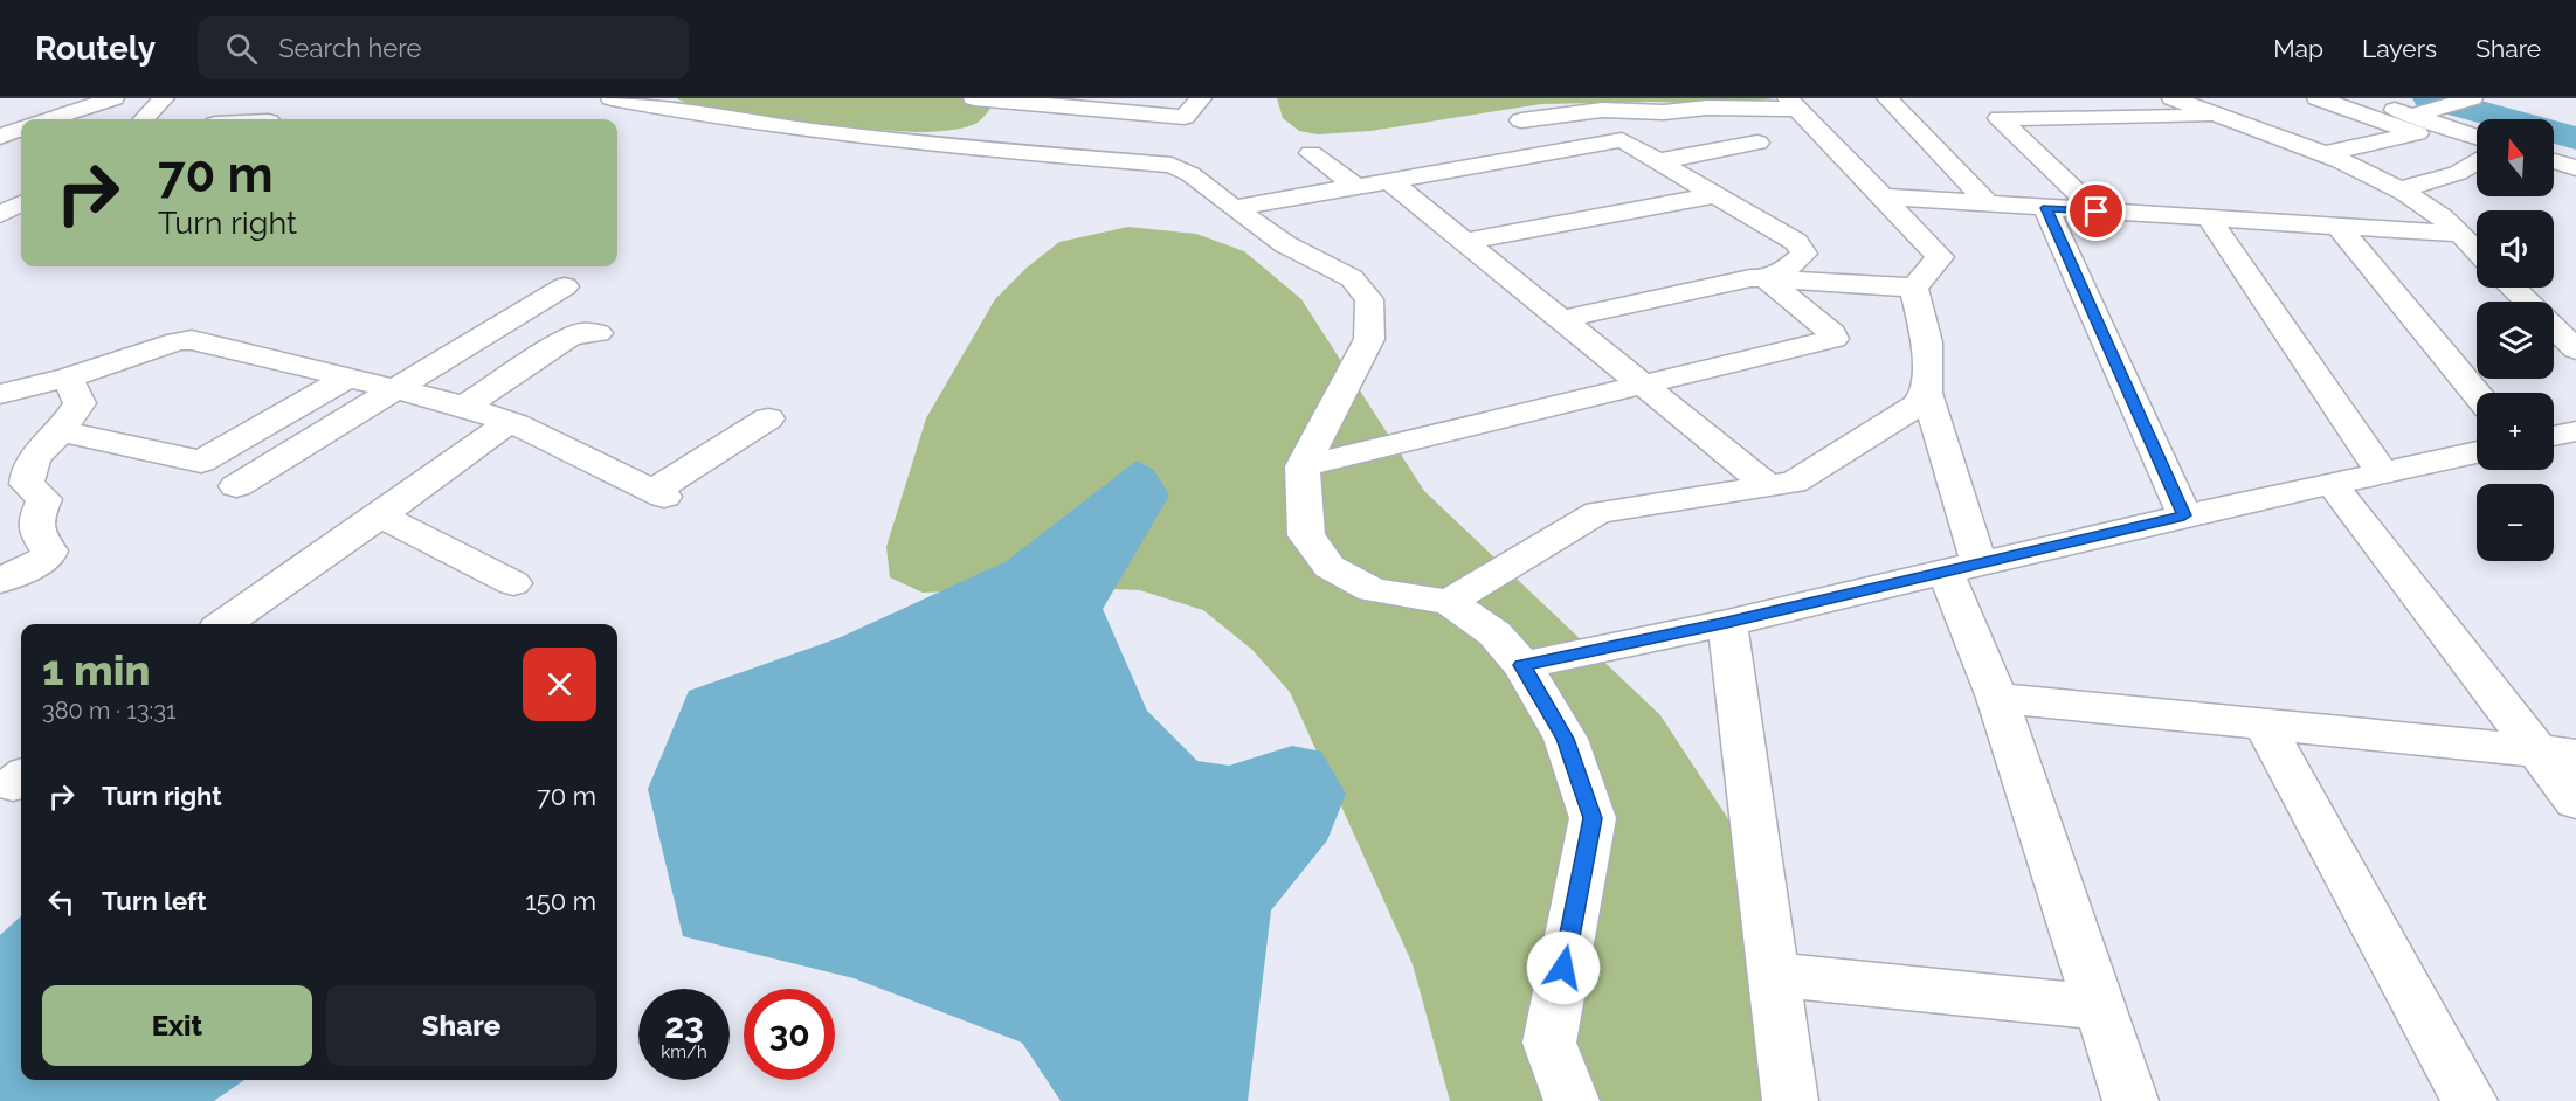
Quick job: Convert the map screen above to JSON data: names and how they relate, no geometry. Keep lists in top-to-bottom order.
{
  "north": "top",
  "page": {
    "header": "Routely",
    "search": "Search here",
    "nav": ["Map", "Layers", "Share"],
    "map_buttons": ["+", "−"],
    "turn": ["70 m", "Turn right"],
    "heading": ["1 min", "380 m · 13:31"],
    "list": [
      {
        "name": "Turn right",
        "value": "70 m"
      },
      {
        "name": "Turn left",
        "value": "150 m"
      }
    ],
    "buttons": ["Exit", "Share"],
    "speed": "23 km/h",
    "limit": "30"
  }
}
